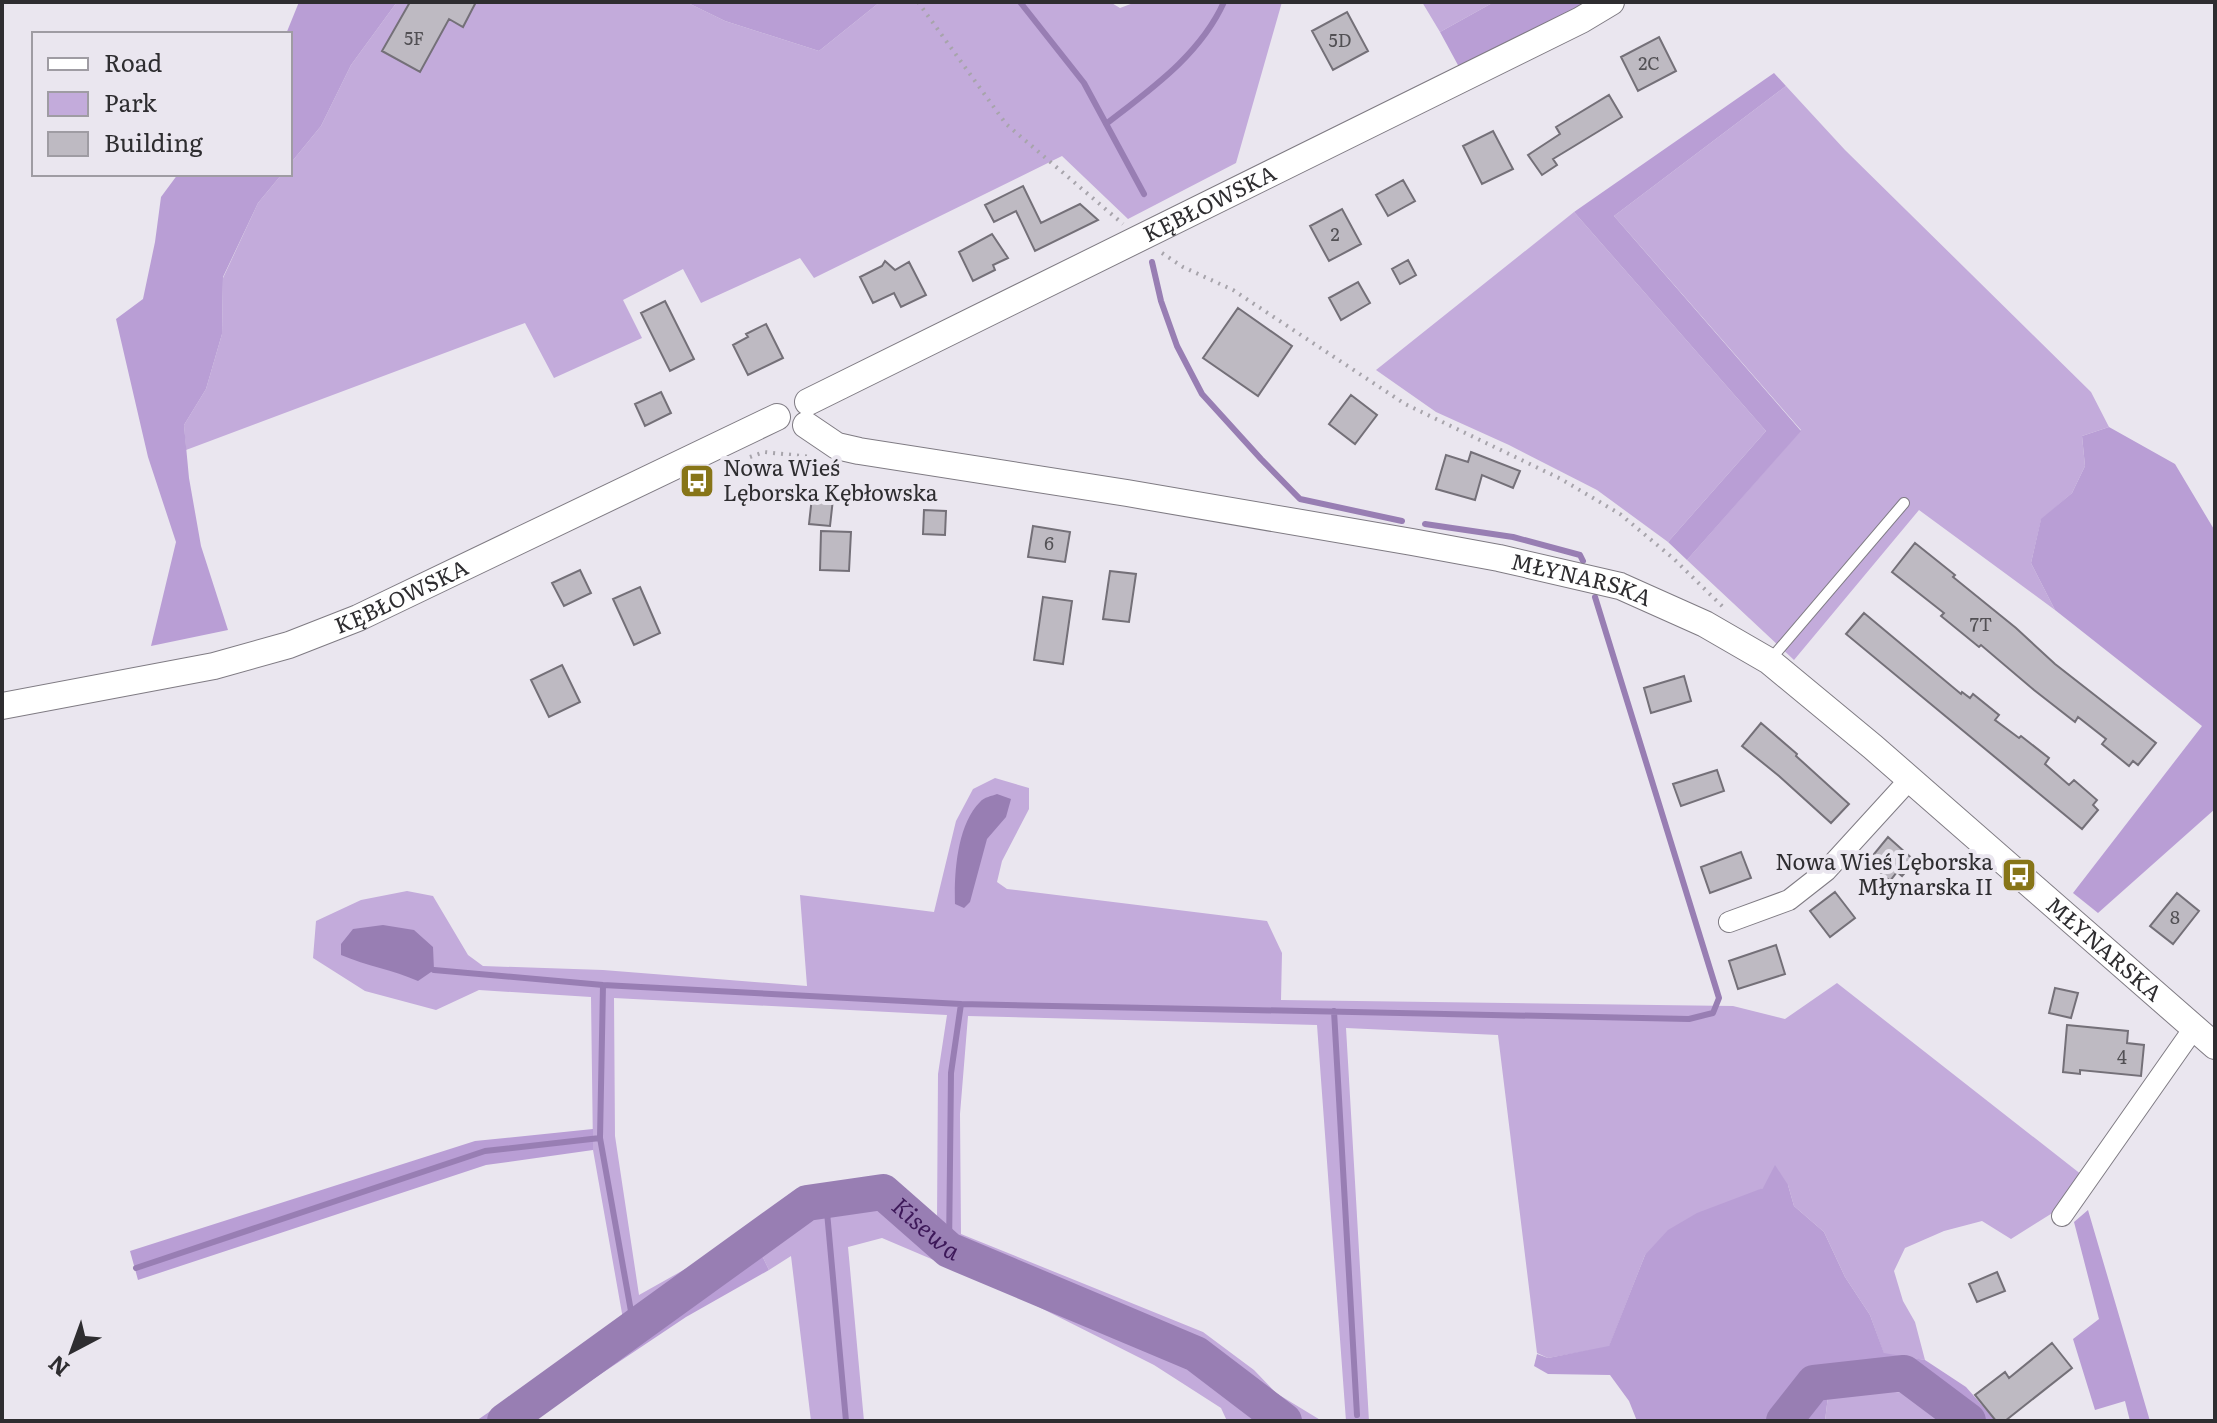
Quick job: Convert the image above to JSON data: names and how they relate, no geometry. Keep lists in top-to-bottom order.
{
  "streets": {
    "street": ["KĘBŁOWSKA", "MŁYNARSKA"]
  },
  "crossings": [
    ["KĘBŁOWSKA", "MŁYNARSKA"]
  ],
  "water": ["Kisewa"],
  "places": {
    "bus stop": ["Nowa Wieś Lęborska Kębłowska", "Nowa Wieś Lęborska Młynarska II"]
  },
  "house_numbers": [
    "5F",
    "5D",
    "2C",
    "2",
    "6",
    "7T",
    "8",
    "4"
  ],
  "legend": ["Road", "Park", "Building"],
  "north": "bottom left"
}
